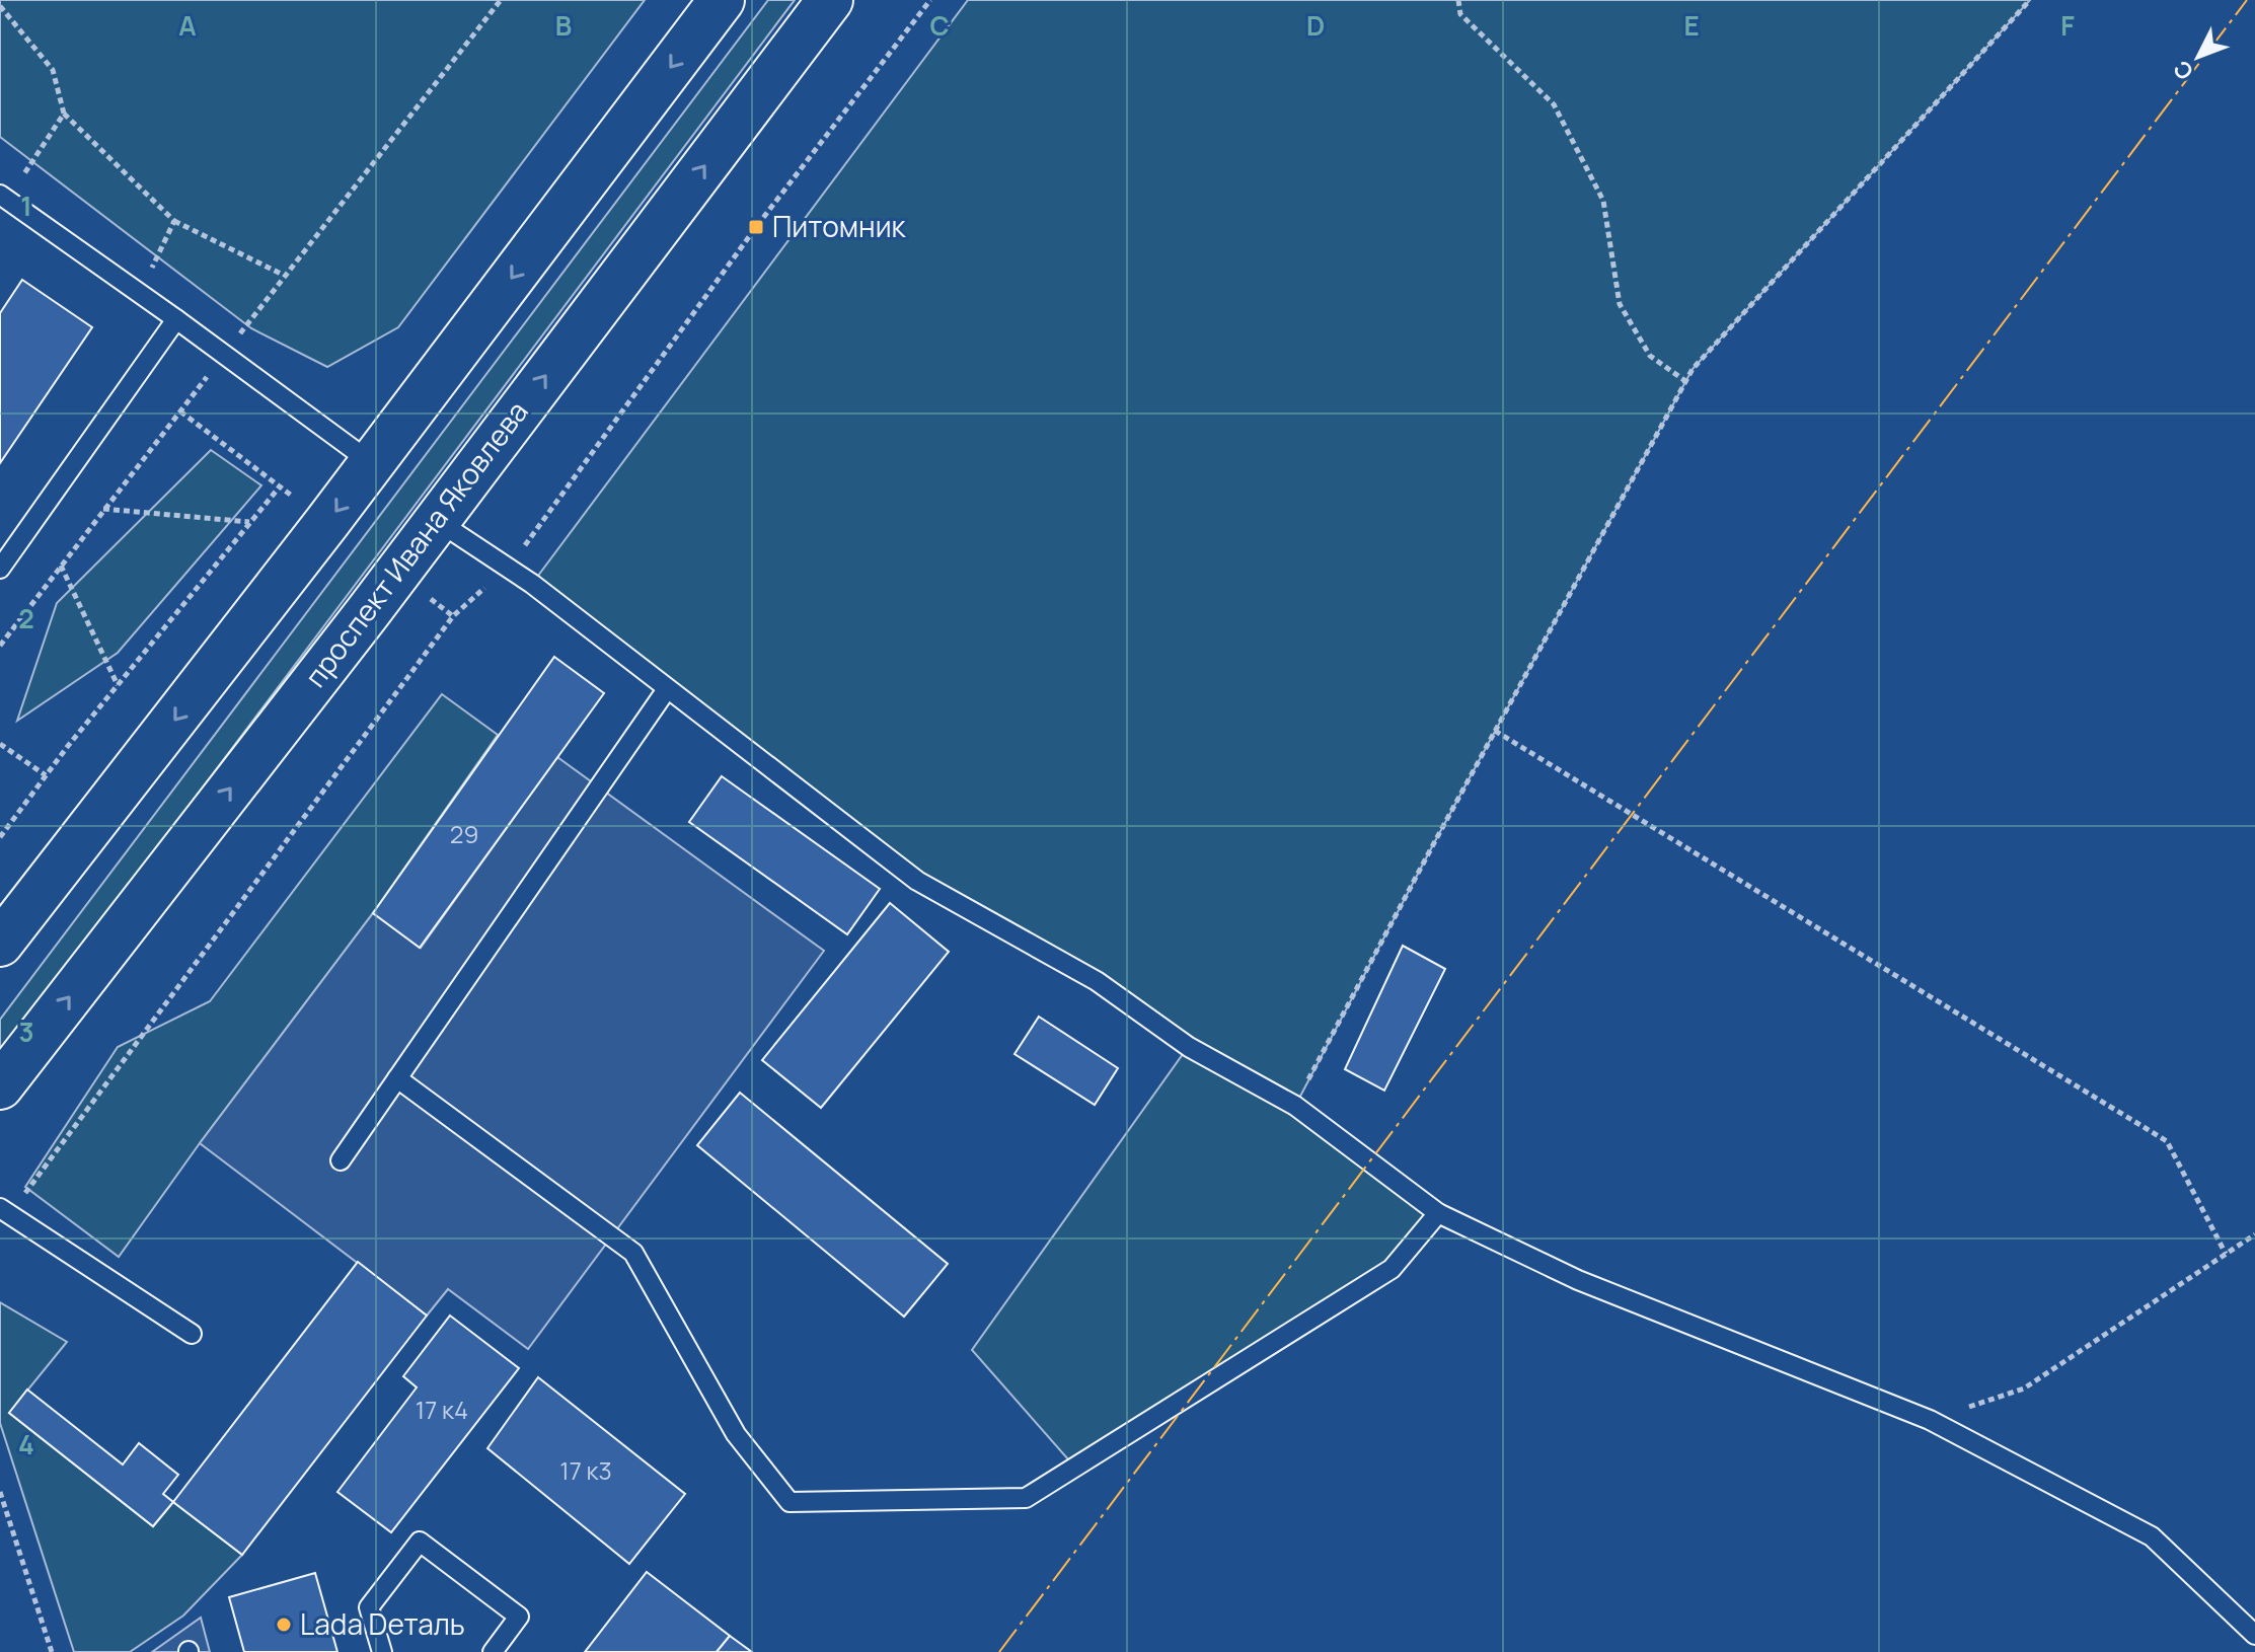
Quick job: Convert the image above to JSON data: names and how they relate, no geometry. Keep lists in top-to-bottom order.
{
  "streets": {
    "main road": ["проспект Ивана Яковлева"]
  },
  "places": {
    "transit": ["Питомник"],
    "other": ["Lada Dеталь"]
  },
  "house_numbers": ["29", "17 к4", "17 к3"],
  "north": "bottom left",
  "grid": {
    "columns": [
      "A",
      "B",
      "C",
      "D",
      "E",
      "F"
    ],
    "rows": [
      "1",
      "2",
      "3",
      "4"
    ]
  }
}
